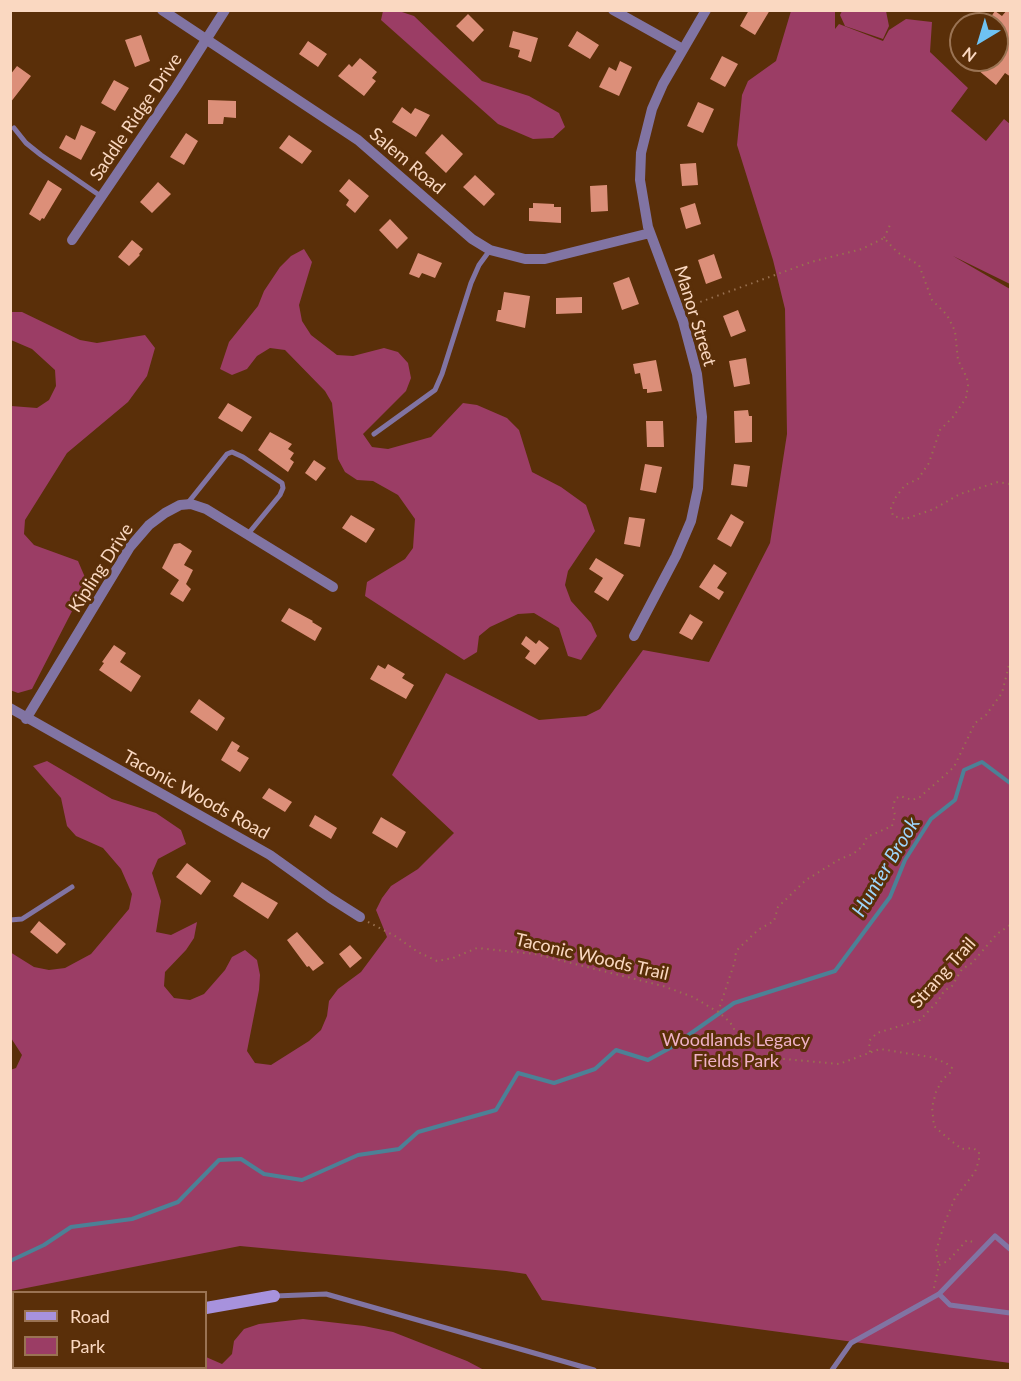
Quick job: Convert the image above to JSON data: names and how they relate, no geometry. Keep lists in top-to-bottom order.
{
  "streets": {
    "street": [
      "Saddle Ridge Drive",
      "Salem Road",
      "Manor Street",
      "Kipling Drive",
      "Taconic Woods Road"
    ],
    "path": ["Taconic Woods Trail", "Strang Trail"]
  },
  "crossings": [
    ["Saddle Ridge Drive", "Salem Road"],
    ["Salem Road", "Manor Street"],
    ["Kipling Drive", "Taconic Woods Road"],
    ["Taconic Woods Road", "Taconic Woods Trail"],
    ["Taconic Woods Trail", "Strang Trail"]
  ],
  "water": ["Hunter Brook"],
  "parks": ["Woodlands Legacy Fields Park"],
  "legend": ["Road", "Park"],
  "north": "bottom left"
}
